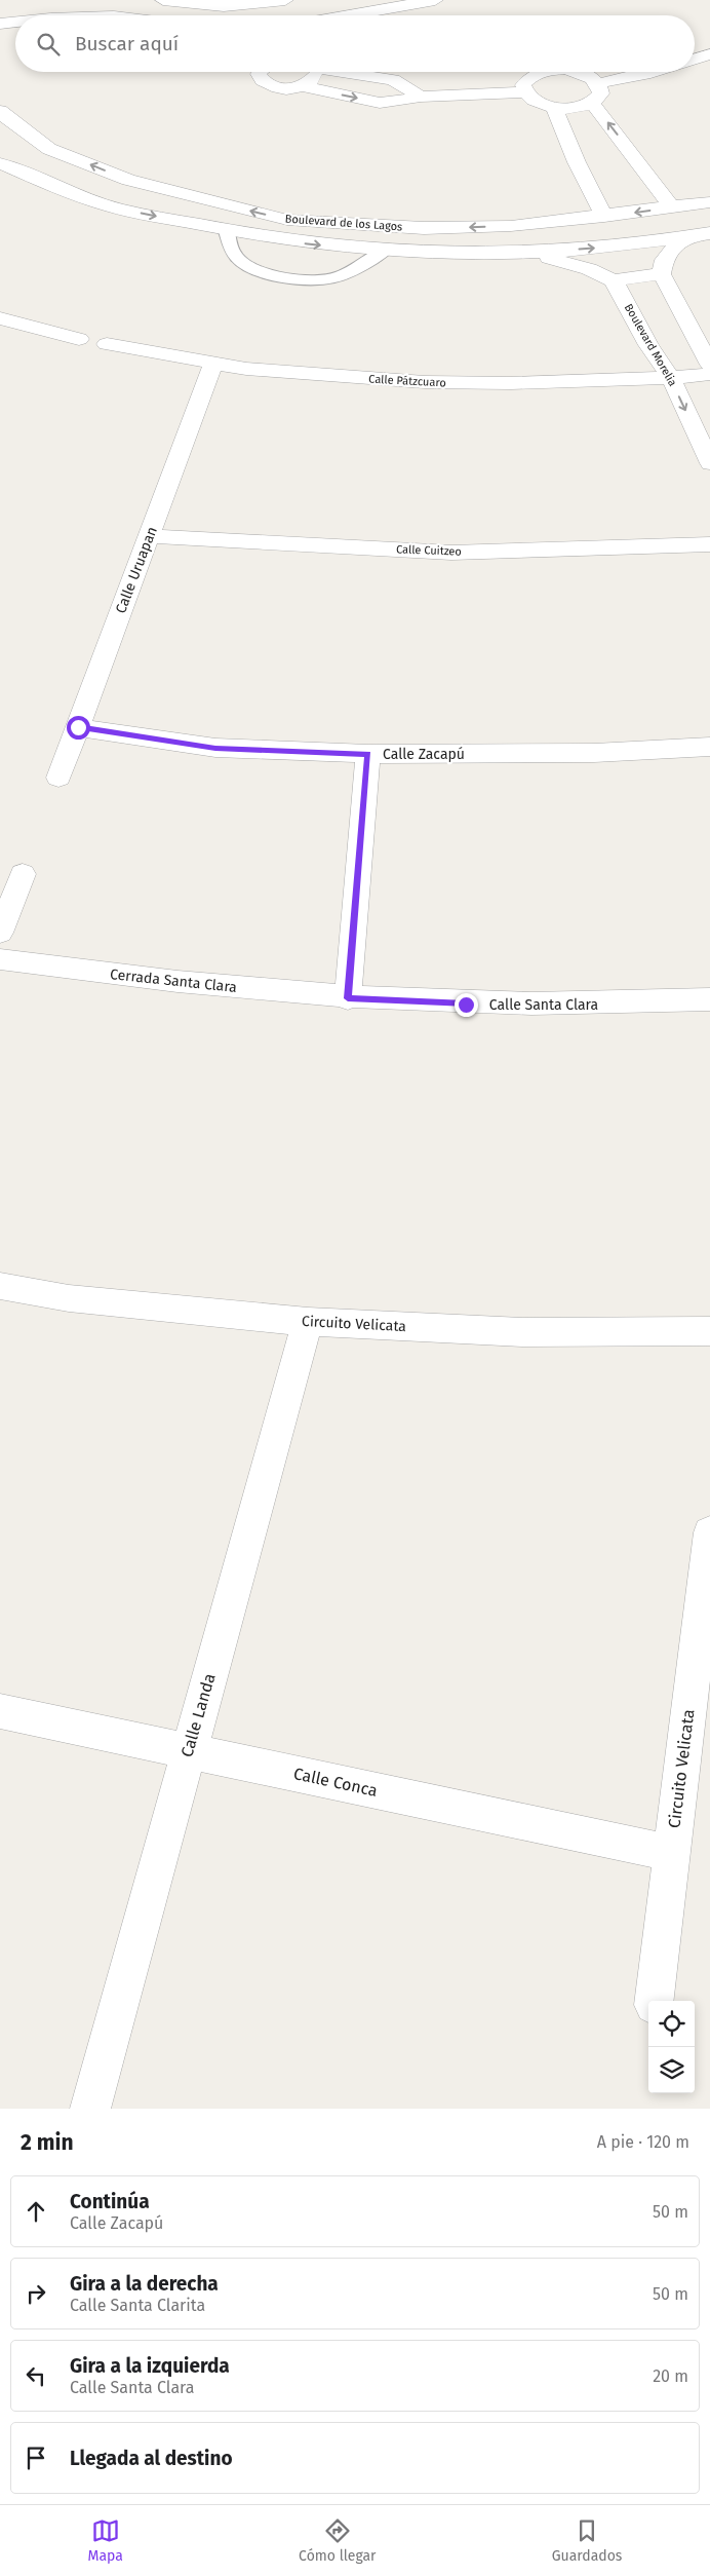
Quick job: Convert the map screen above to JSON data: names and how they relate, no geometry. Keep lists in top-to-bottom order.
{
  "streets": {
    "street": [
      "Boulevard de los Lagos",
      "Boulevard Morelia",
      "Calle Pátzcuaro",
      "Calle Cuitzeo",
      "Calle Uruapan",
      "Calle Zacapú",
      "Cerrada Santa Clara",
      "Calle Santa Clara",
      "Circuito Velicata",
      "Calle Landa",
      "Calle Conca"
    ]
  },
  "crossings": [
    ["Boulevard Morelia", "Calle Pátzcuaro"],
    ["Calle Pátzcuaro", "Calle Uruapan"],
    ["Calle Cuitzeo", "Calle Uruapan"],
    ["Calle Uruapan", "Calle Zacapú"],
    ["Cerrada Santa Clara", "Calle Santa Clara"],
    ["Circuito Velicata", "Calle Landa"],
    ["Circuito Velicata", "Calle Conca"],
    ["Calle Landa", "Calle Conca"]
  ],
  "one_way": ["Boulevard Morelia"],
  "page": {
    "search": "Buscar aquí",
    "heading": ["2 min", "A pie · 120 m"],
    "list": [
      ["Continúa", "Calle Zacapú", "50 m"],
      ["Gira a la derecha", "Calle Santa Clarita", "50 m"],
      ["Gira a la izquierda", "Calle Santa Clara", "20 m"],
      "Llegada al destino"
    ],
    "nav": ["Mapa", "Cómo llegar", "Guardados"]
  }
}
